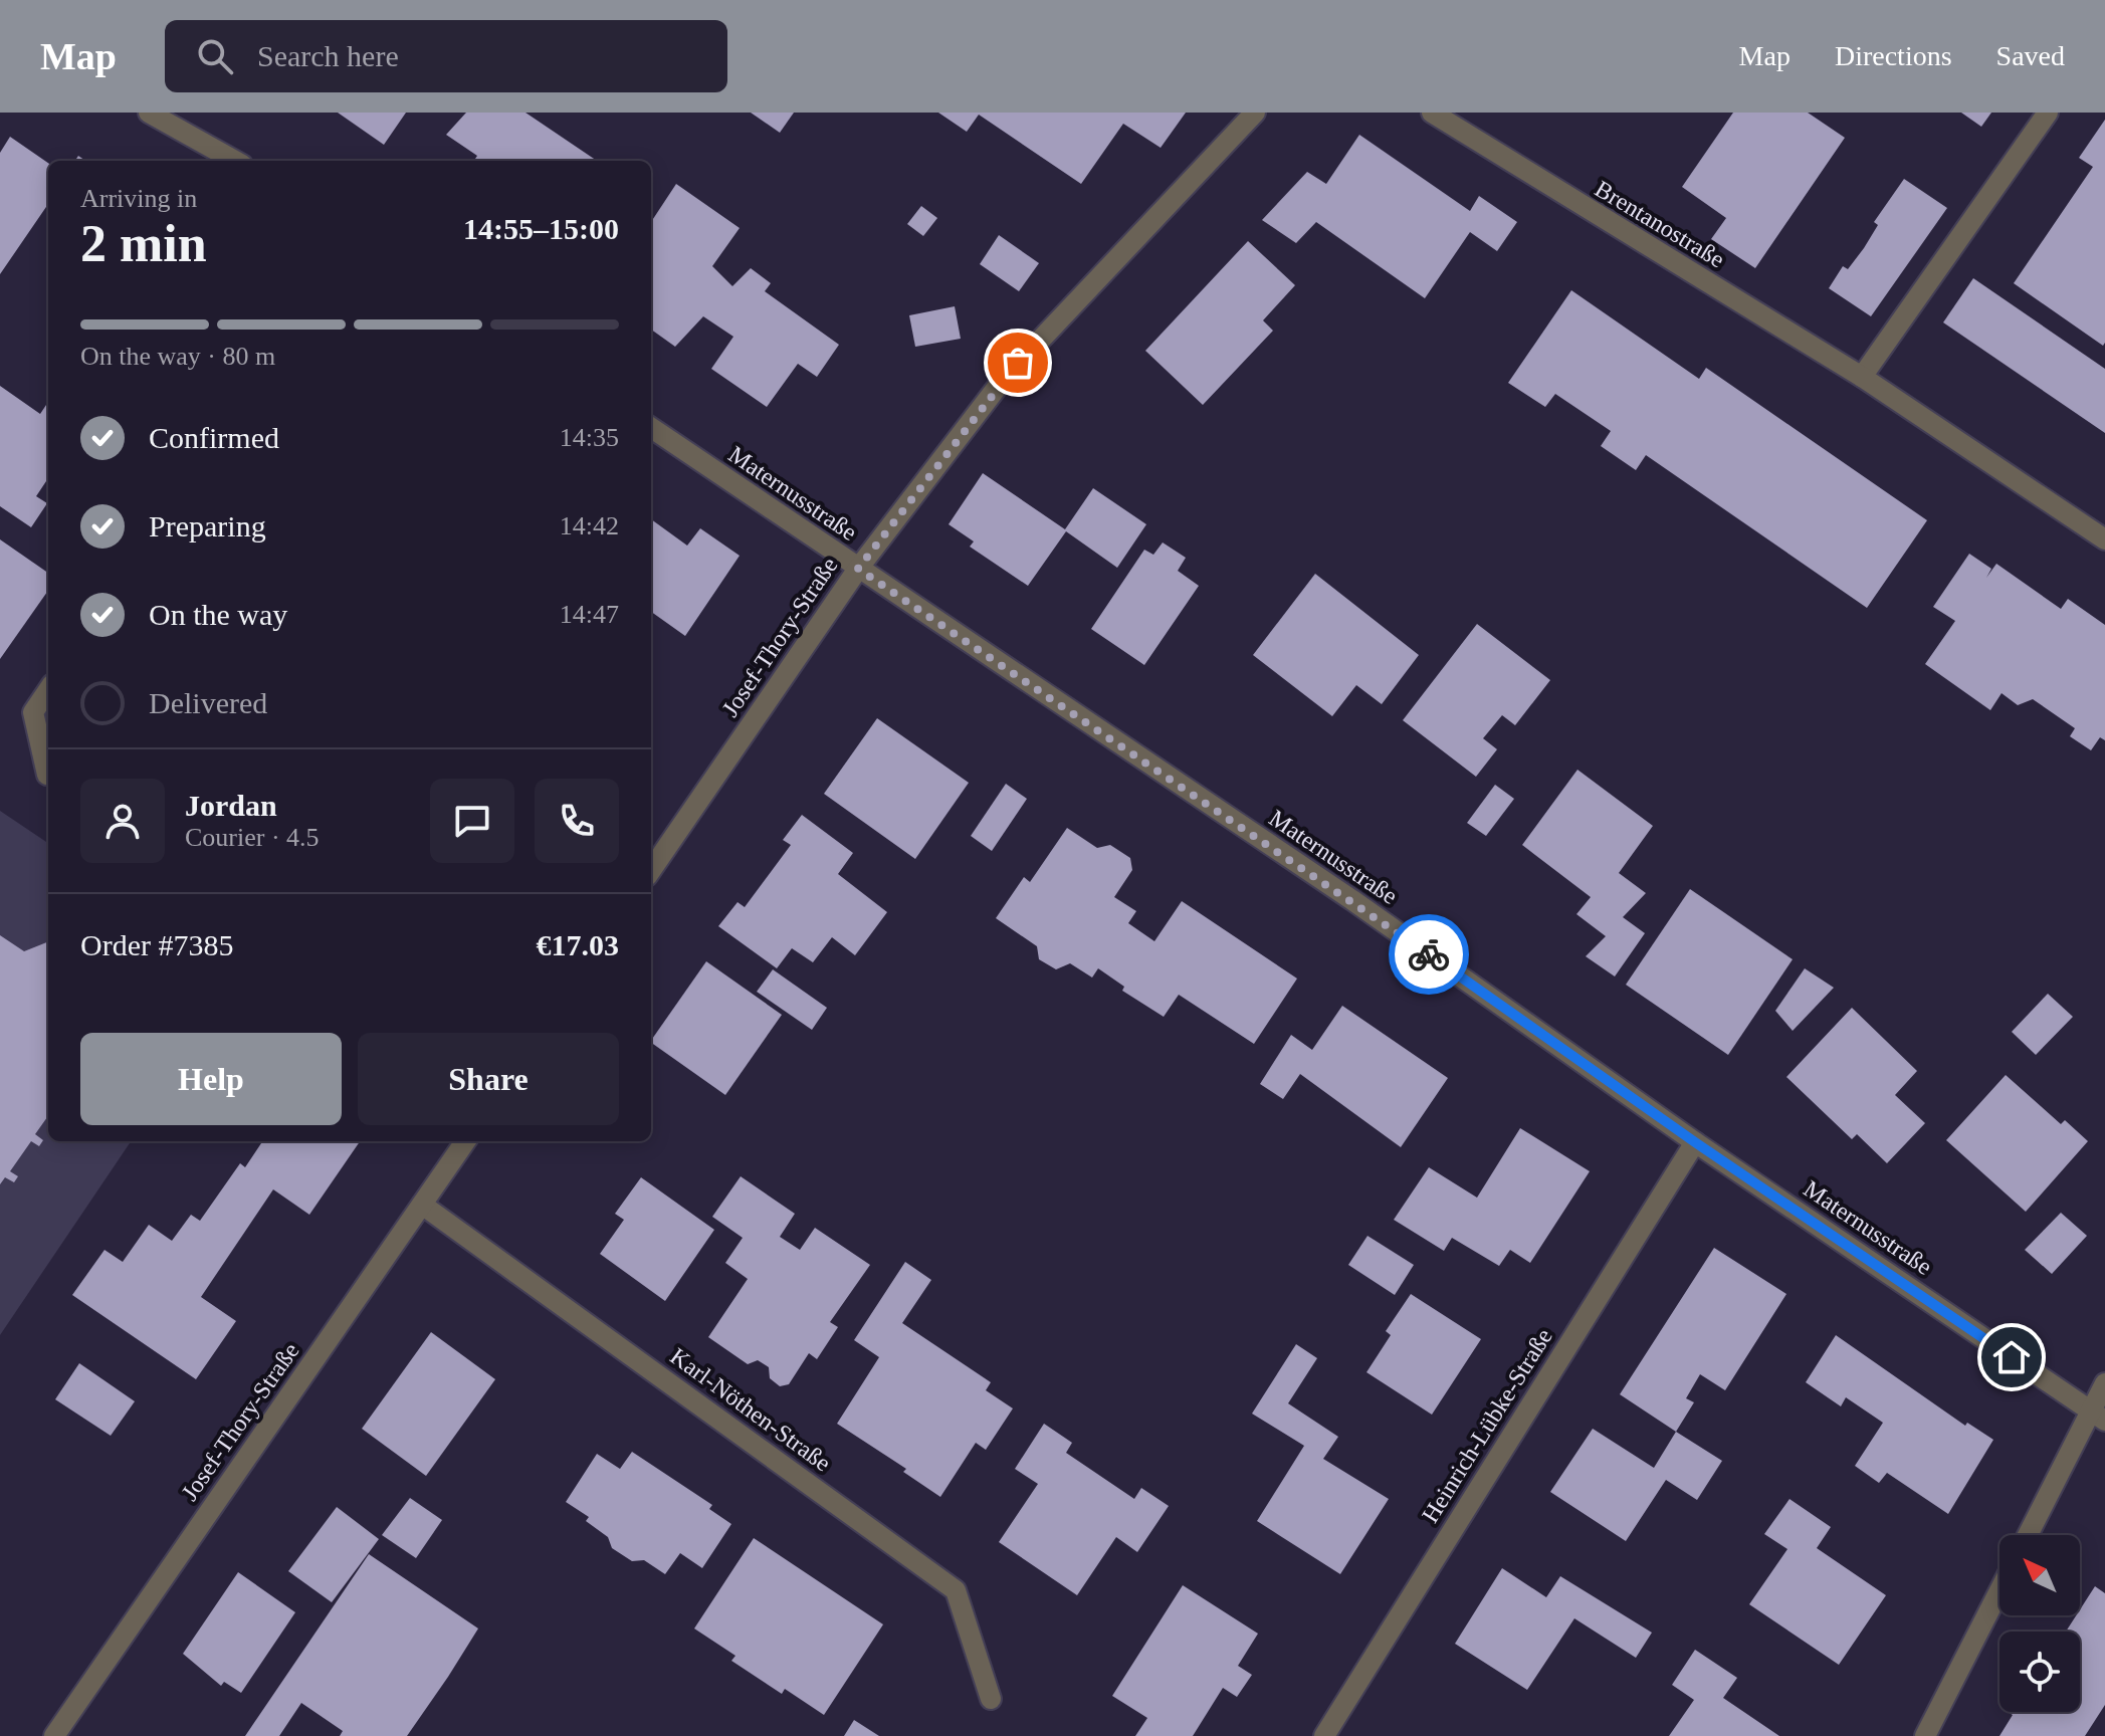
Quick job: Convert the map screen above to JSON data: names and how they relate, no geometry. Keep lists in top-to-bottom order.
{
  "streets": {
    "street": [
      "Brentanostraße",
      "Maternusstraße",
      "Josef-Thory-Straße",
      "Karl-Nöthen-Straße",
      "Heinrich-Lübke-Straße"
    ]
  },
  "crossings": [
    ["Maternusstraße", "Josef-Thory-Straße"],
    ["Maternusstraße", "Heinrich-Lübke-Straße"],
    ["Josef-Thory-Straße", "Karl-Nöthen-Straße"]
  ],
  "north": "top left",
  "page": {
    "header": "Map",
    "search": "Search here",
    "nav": ["Map", "Directions", "Saved"],
    "heading": ["2 min", "Arriving in", "14:55–15:00"],
    "panel": [
      "Jordan",
      "Courier · 4.5",
      "Order #7385",
      "€17.03"
    ],
    "bar": "On the way · 80 m",
    "list": [
      ["Confirmed", "14:35"],
      ["Preparing", "14:42"],
      ["On the way", "14:47"],
      "Delivered"
    ],
    "buttons": ["Help", "Share"]
  }
}
